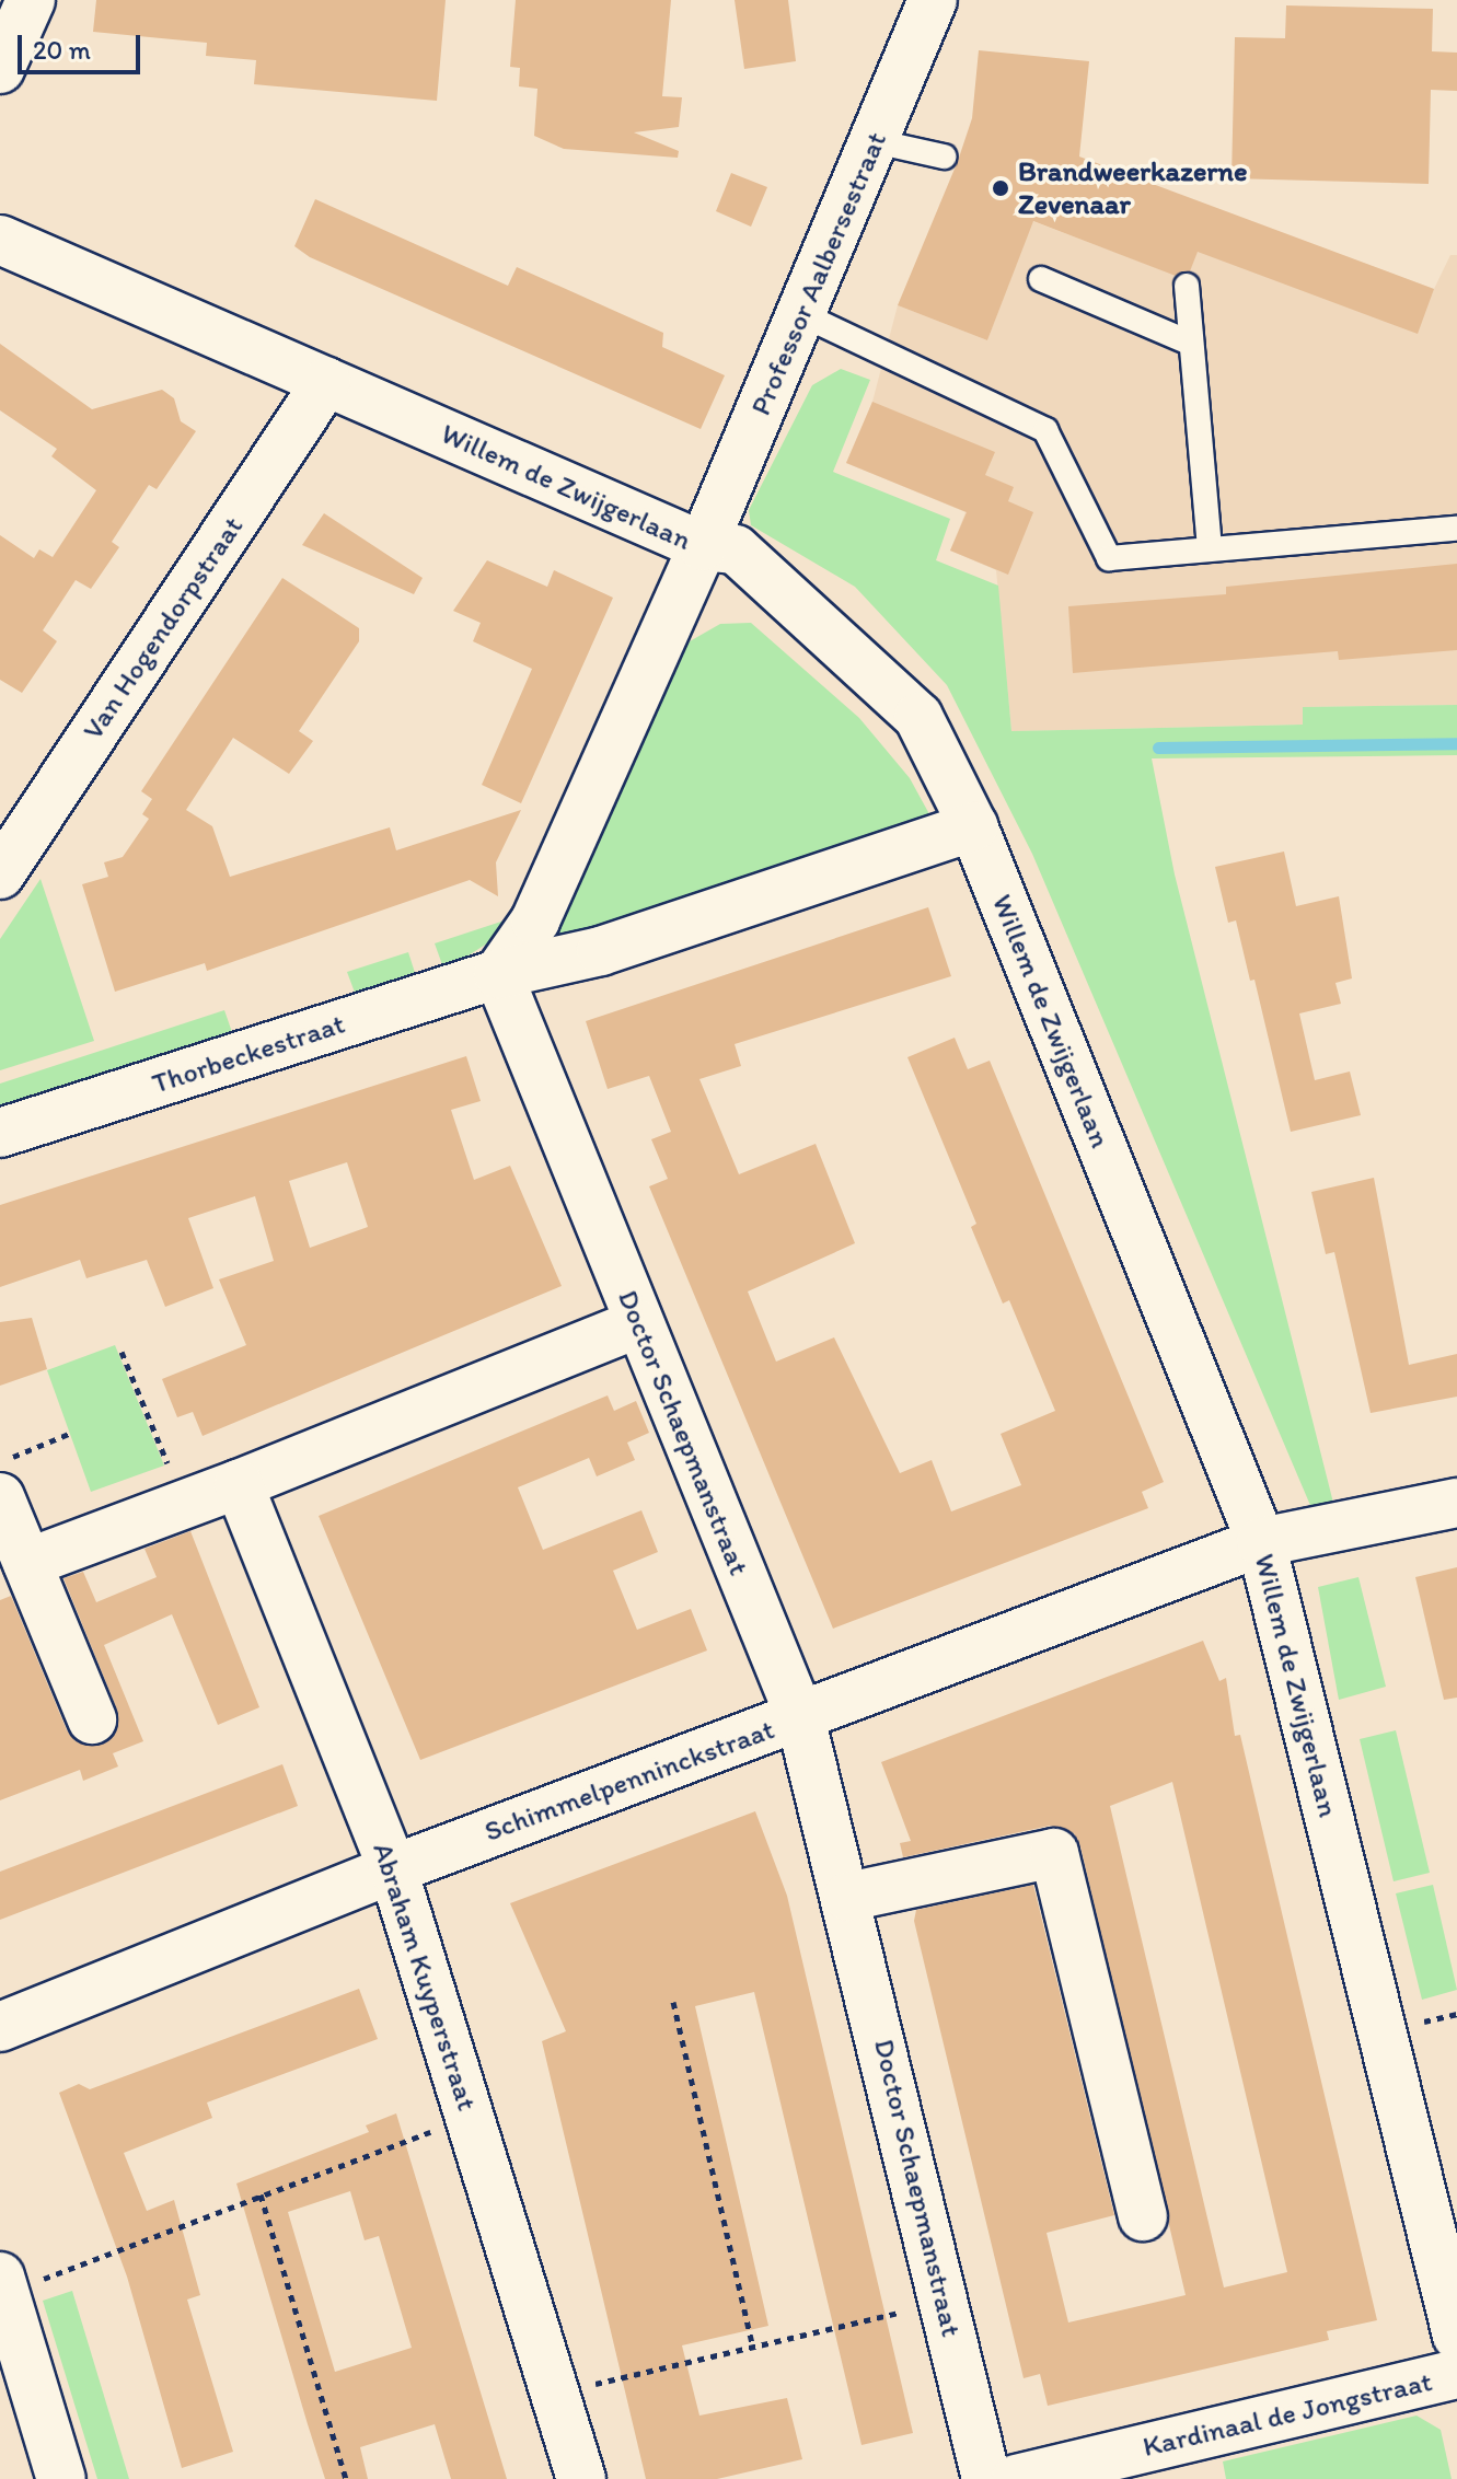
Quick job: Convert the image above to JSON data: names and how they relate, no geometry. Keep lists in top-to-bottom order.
{
  "streets": {
    "street": [
      "Professor Aalbersestraat",
      "Willem de Zwijgerlaan",
      "Van Hogendorpstraat",
      "Thorbeckestraat",
      "Doctor Schaepmanstraat",
      "Schimmelpenninckstraat",
      "Abraham Kuyperstraat",
      "Kardinaal de Jongstraat"
    ]
  },
  "crossings": [
    ["Professor Aalbersestraat", "Willem de Zwijgerlaan"],
    ["Willem de Zwijgerlaan", "Van Hogendorpstraat"],
    ["Willem de Zwijgerlaan", "Thorbeckestraat"],
    ["Willem de Zwijgerlaan", "Schimmelpenninckstraat"],
    ["Thorbeckestraat", "Doctor Schaepmanstraat"],
    ["Doctor Schaepmanstraat", "Schimmelpenninckstraat"],
    ["Schimmelpenninckstraat", "Abraham Kuyperstraat"]
  ],
  "places": ["Brandweerkazerne Zevenaar"],
  "scale_bar": "20 m"
}
